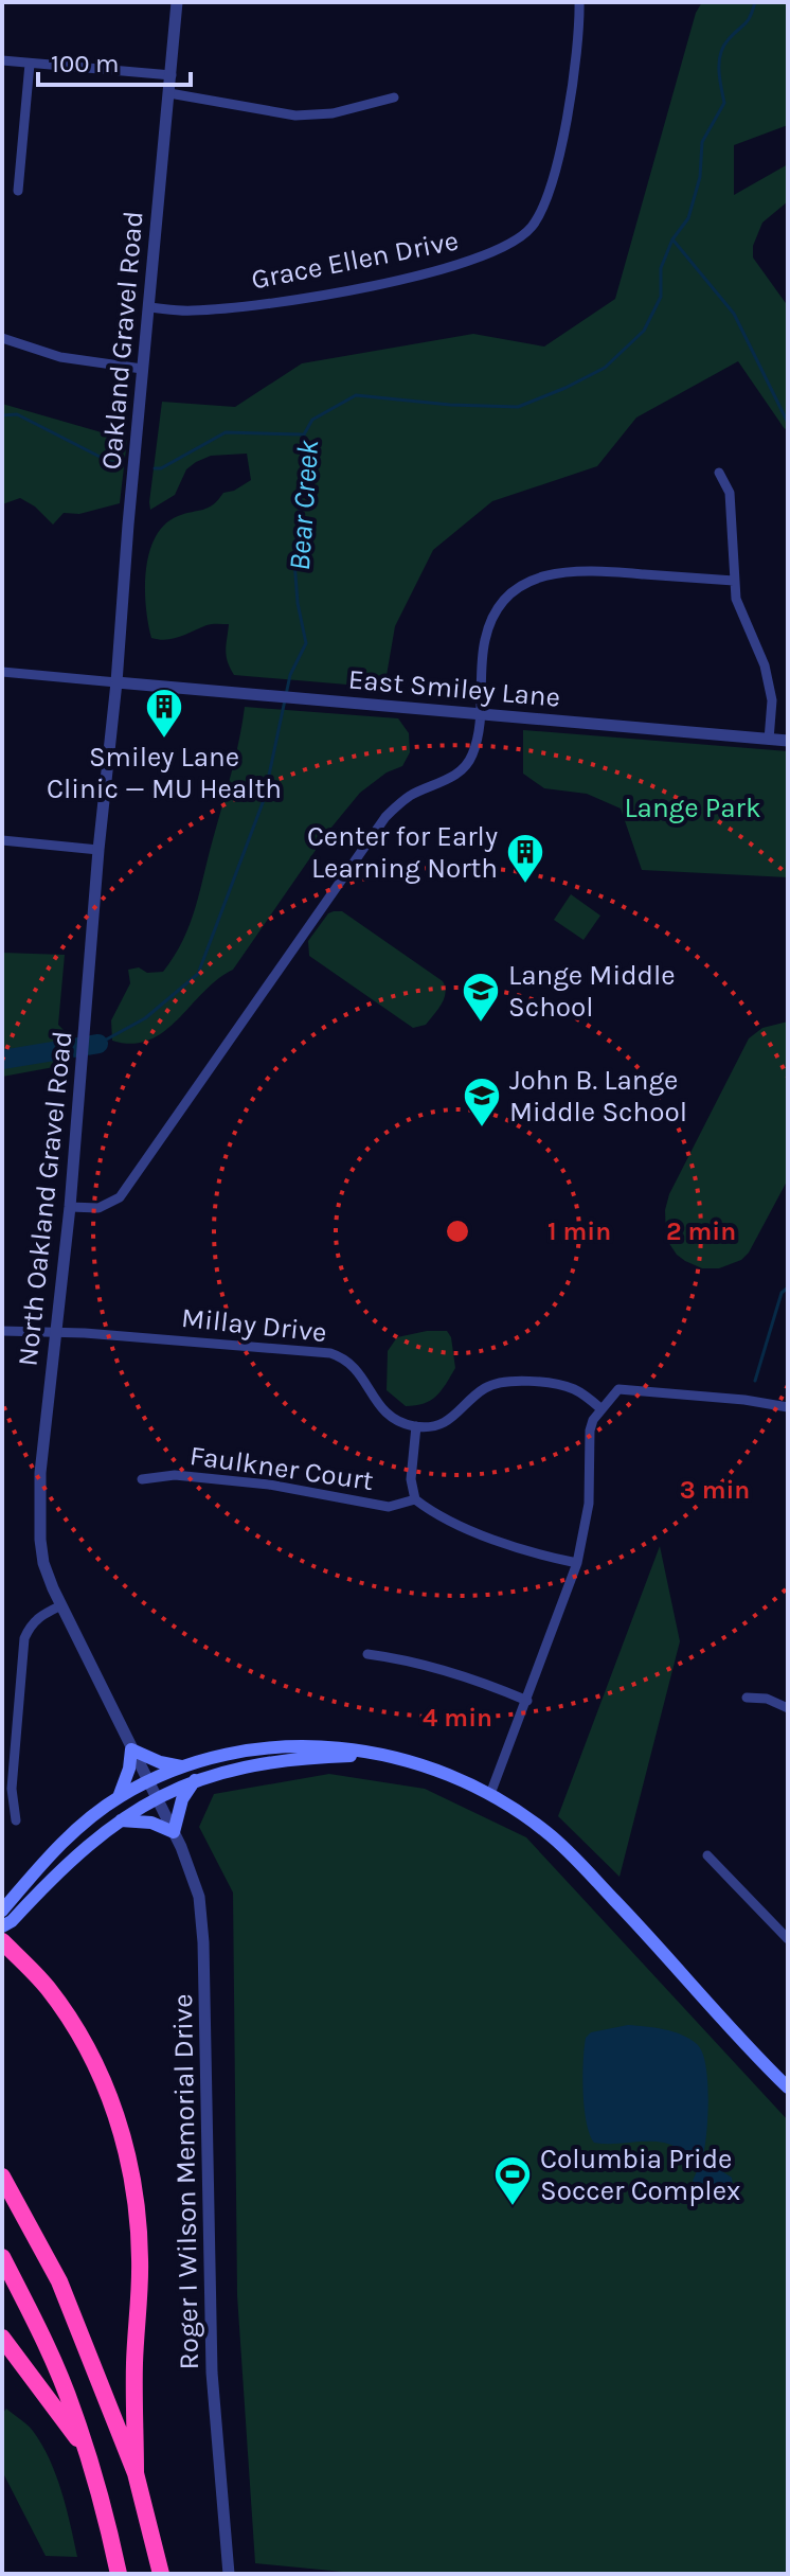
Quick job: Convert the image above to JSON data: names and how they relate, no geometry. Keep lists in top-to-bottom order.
{
  "streets": {
    "street": [
      "Grace Ellen Drive",
      "Oakland Gravel Road",
      "East Smiley Lane",
      "North Oakland Gravel Road",
      "Millay Drive",
      "Faulkner Court",
      "Roger I Wilson Memorial Drive"
    ]
  },
  "crossings": [
    ["Grace Ellen Drive", "Oakland Gravel Road"],
    ["Oakland Gravel Road", "East Smiley Lane"],
    ["Oakland Gravel Road", "North Oakland Gravel Road"],
    ["East Smiley Lane", "North Oakland Gravel Road"],
    ["North Oakland Gravel Road", "Millay Drive"],
    ["North Oakland Gravel Road", "Roger I Wilson Memorial Drive"]
  ],
  "water": ["Bear Creek"],
  "parks": ["Lange Park"],
  "places": {
    "building": ["Smiley Lane Clinic — MU Health", "Center for Early Learning North"],
    "school or university": ["Lange Middle School", "John B. Lange Middle School"],
    "sports": ["Columbia Pride Soccer Complex"]
  },
  "scale_bar": "100 m",
  "rings": [
    "1 min",
    "2 min",
    "3 min",
    "4 min"
  ]
}
